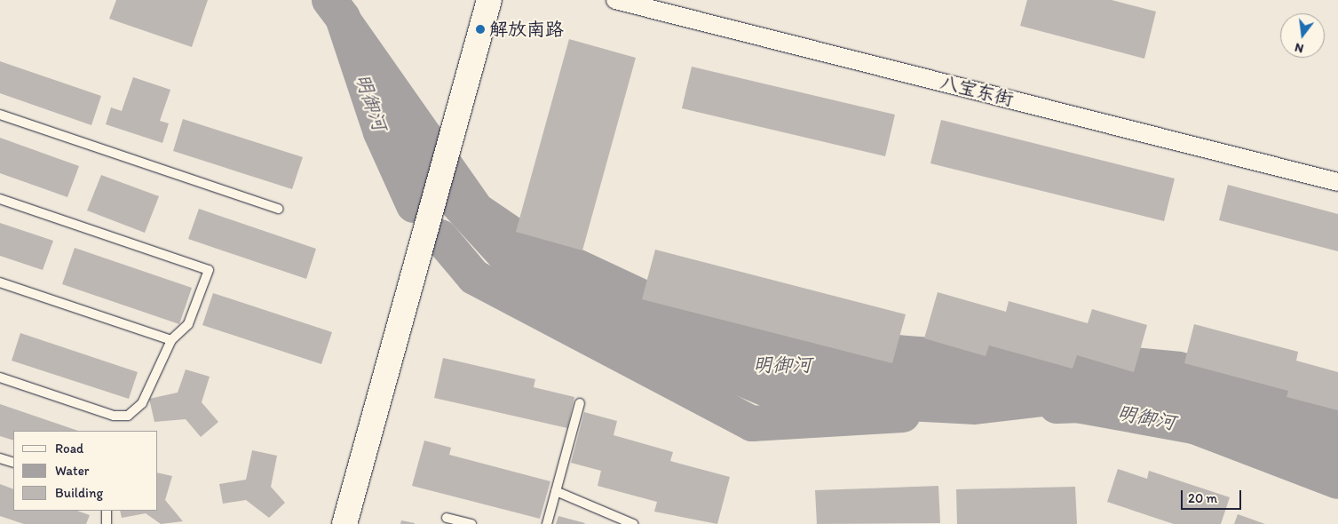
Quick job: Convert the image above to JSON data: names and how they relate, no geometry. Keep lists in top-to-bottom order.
{
  "streets": {
    "street": ["八宝东街"]
  },
  "water": ["明御河"],
  "places": ["解放南路"],
  "legend": ["Road", "Water", "Building"],
  "scale_bar": "20 m",
  "north": "bottom"
}
